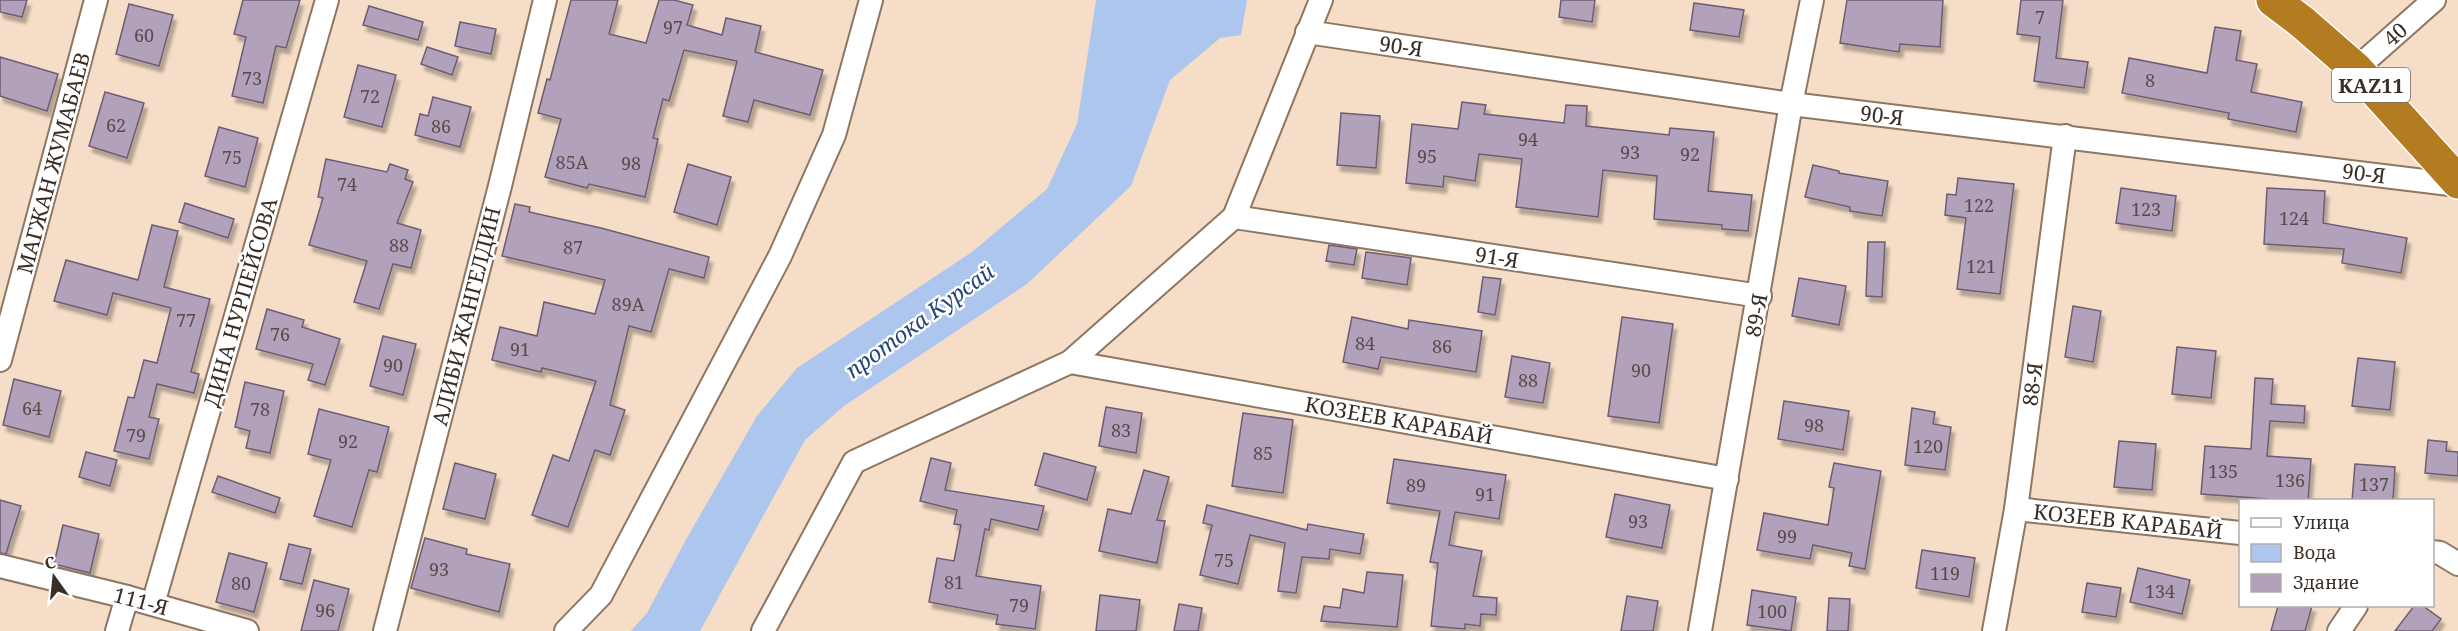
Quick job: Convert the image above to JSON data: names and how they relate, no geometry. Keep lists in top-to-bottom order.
{
  "streets": {
    "highway": ["KAZ11"],
    "street": [
      "40",
      "90-Я",
      "МАГЖАН ЖУМАБАЕВ",
      "91-Я",
      "ДИНА НУРПЕЙСОВА",
      "89-Я",
      "АЛИБИ ЖАНГЕЛДИН",
      "88-Я",
      "КОЗЕЕВ КАРАБАЙ",
      "111-Я"
    ]
  },
  "crossings": [
    ["40", "KAZ11"],
    ["90-Я", "KAZ11"],
    ["90-Я", "89-Я"],
    ["90-Я", "88-Я"],
    ["91-Я", "89-Я"],
    ["ДИНА НУРПЕЙСОВА", "111-Я"],
    ["89-Я", "КОЗЕЕВ КАРАБАЙ"],
    ["88-Я", "КОЗЕЕВ КАРАБАЙ"]
  ],
  "water": ["протока Курсай"],
  "house_numbers": [
    "7",
    "97",
    "60",
    "73",
    "8",
    "72",
    "62",
    "86",
    "94",
    "93",
    "92",
    "95",
    "75",
    "85А",
    "98",
    "74",
    "122",
    "123",
    "124",
    "88",
    "87",
    "121",
    "89А",
    "77",
    "76",
    "84",
    "86",
    "91",
    "90",
    "90",
    "88",
    "64",
    "78",
    "98",
    "83",
    "79",
    "92",
    "120",
    "85",
    "135",
    "136",
    "137",
    "89",
    "91",
    "93",
    "99",
    "75",
    "93",
    "119",
    "81",
    "80",
    "134",
    "79",
    "96",
    "100"
  ],
  "legend": ["Улица", "Вода", "Здание"],
  "north": "top"
}
